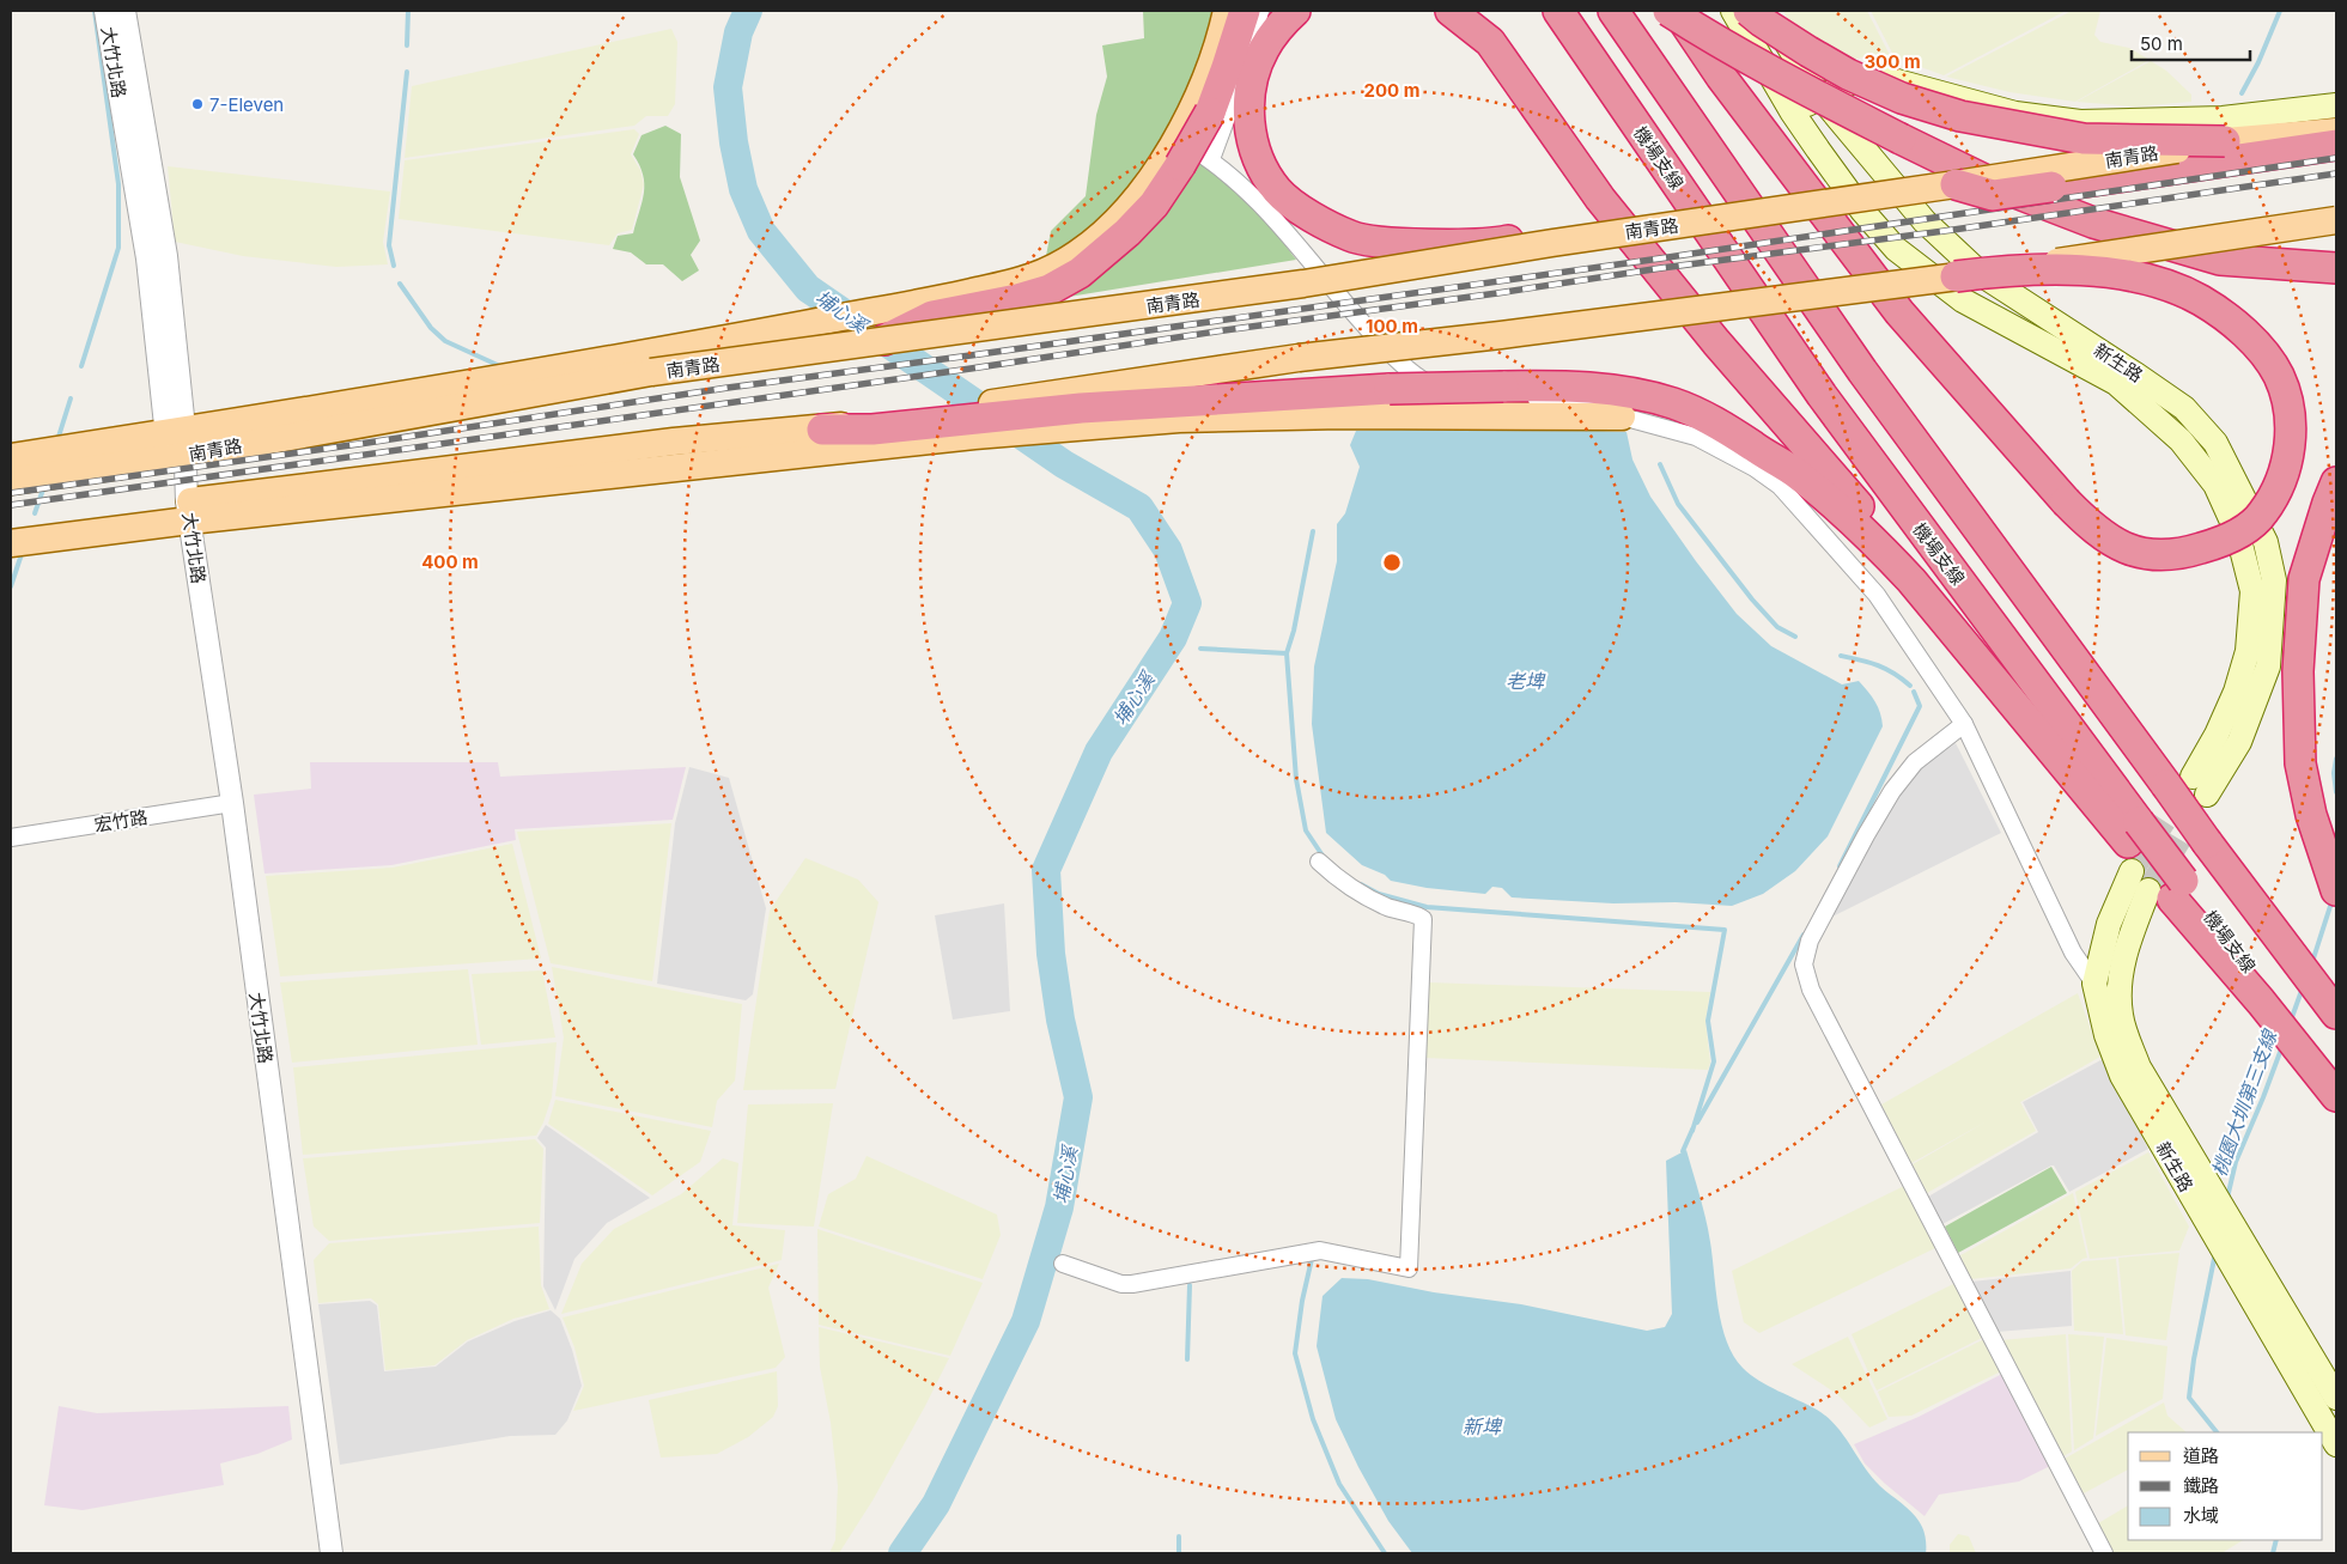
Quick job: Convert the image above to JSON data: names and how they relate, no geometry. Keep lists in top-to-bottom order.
{
  "streets": {
    "highway": ["機場支線"],
    "main road": ["南青路", "新生路"],
    "street": ["大竹北路", "宏竹路"]
  },
  "crossings": [
    ["大竹北路", "南青路"],
    ["大竹北路", "宏竹路"],
    ["南青路", "新生路"],
    ["機場支線", "新生路"]
  ],
  "water": [
    "埔心溪",
    "老埤",
    "桃園大圳第三支線",
    "新埤"
  ],
  "places": ["7-Eleven"],
  "legend": ["道路", "鐵路", "水域"],
  "scale_bar": "50 m",
  "rings": [
    "300 m",
    "200 m",
    "100 m",
    "400 m"
  ]
}
